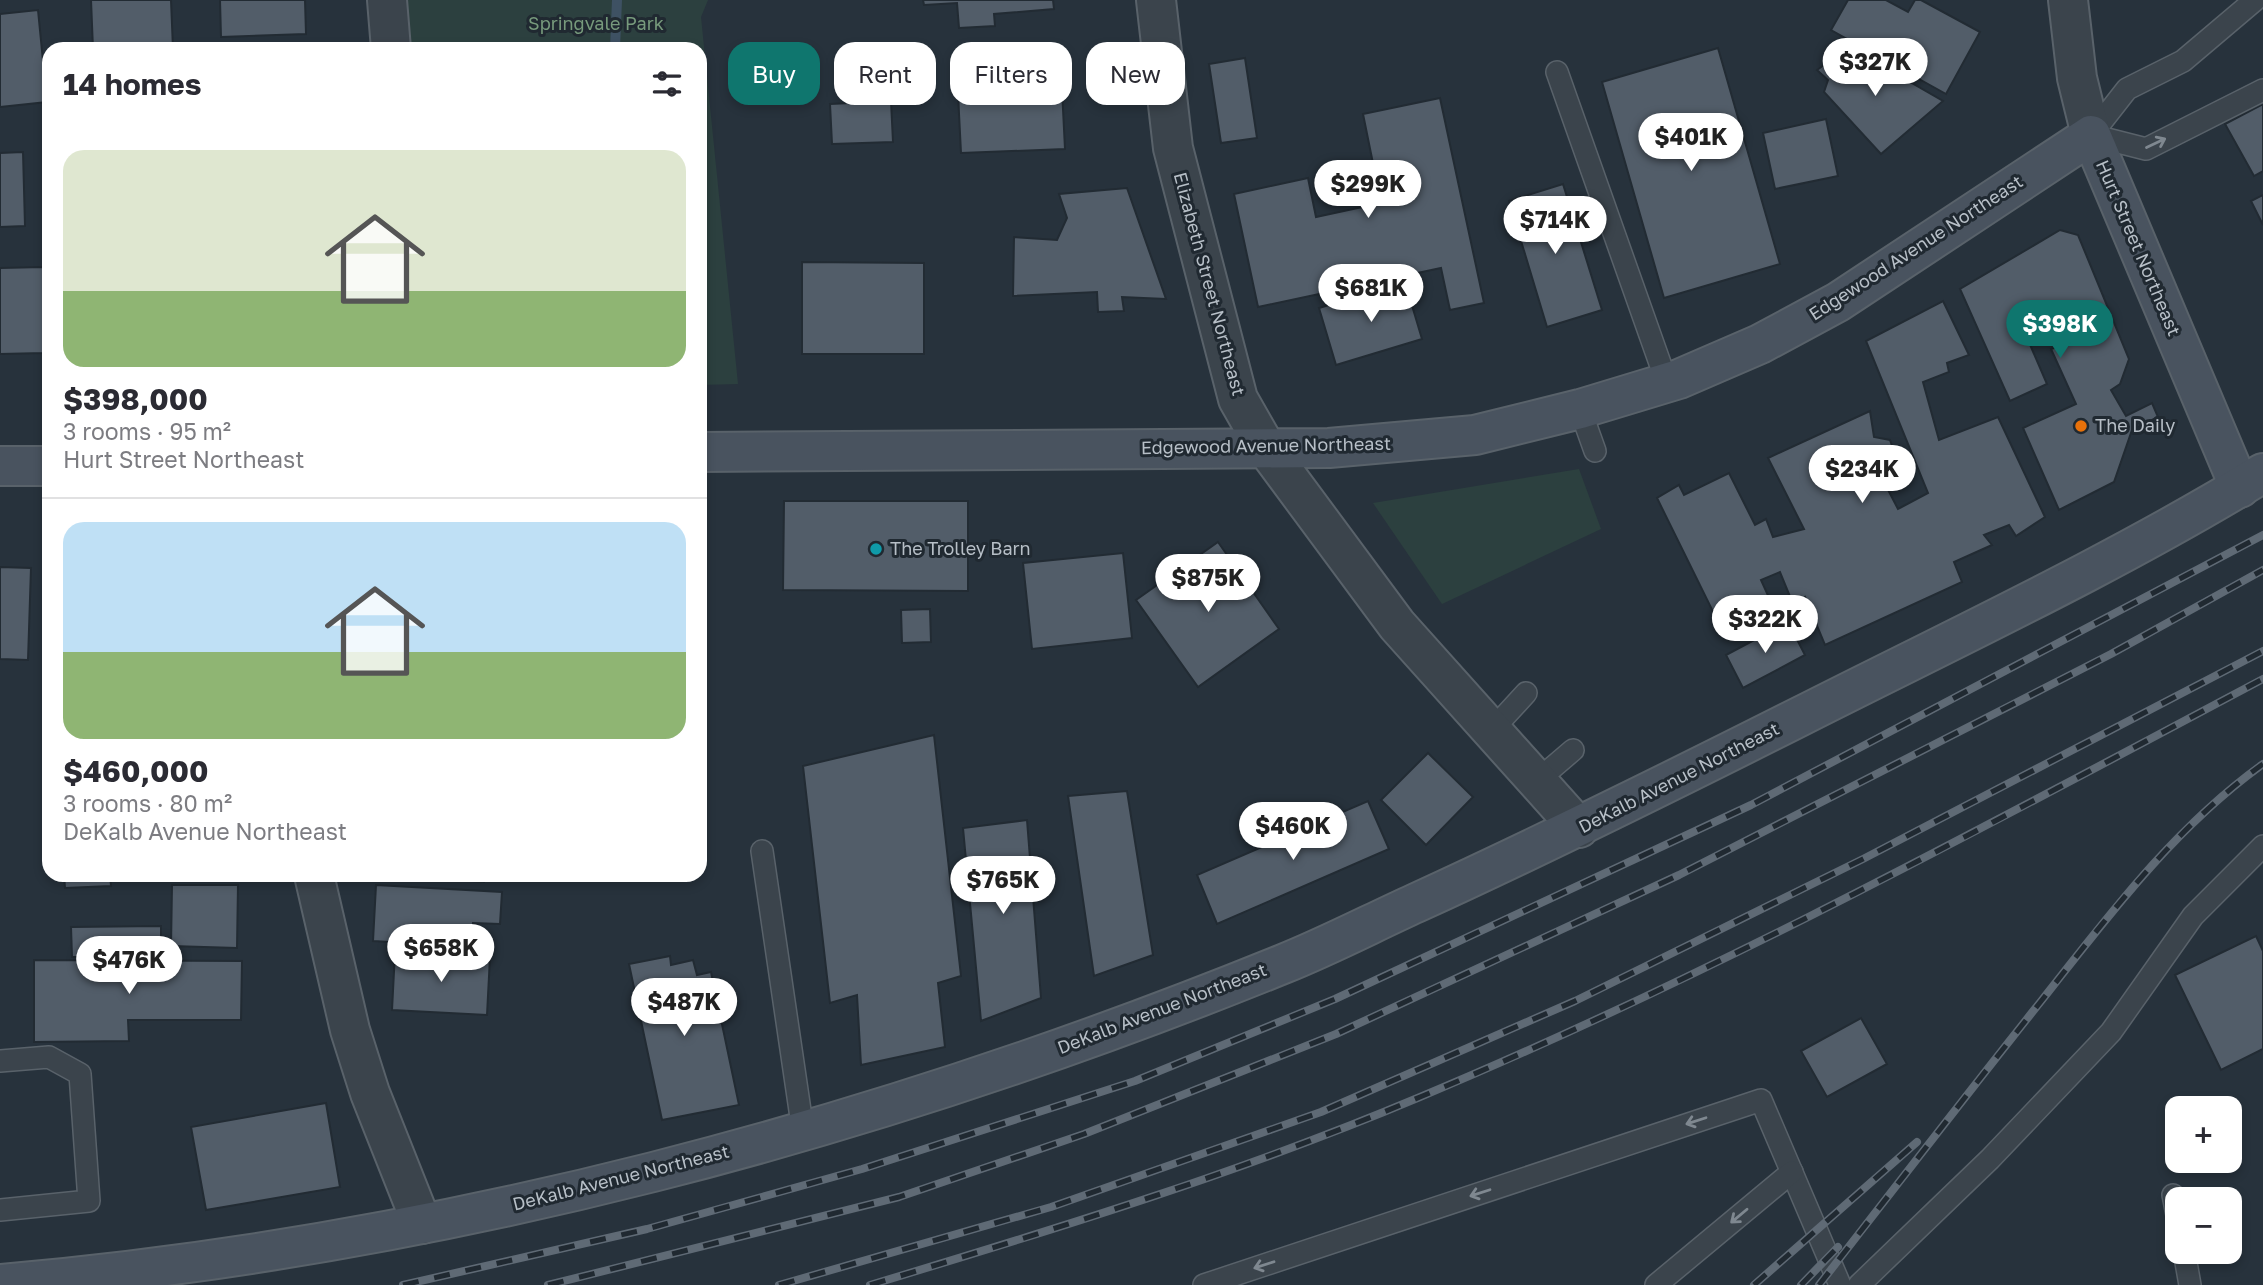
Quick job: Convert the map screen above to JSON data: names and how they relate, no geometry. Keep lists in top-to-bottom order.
{
  "streets": {
    "main road": ["Edgewood Avenue Northeast", "Hurt Street Northeast", "DeKalb Avenue Northeast"],
    "street": ["Elizabeth Street Northeast"]
  },
  "crossings": [
    ["Edgewood Avenue Northeast", "Hurt Street Northeast"],
    ["Edgewood Avenue Northeast", "Elizabeth Street Northeast"],
    ["Hurt Street Northeast", "DeKalb Avenue Northeast"],
    ["Elizabeth Street Northeast", "DeKalb Avenue Northeast"]
  ],
  "parks": ["Springvale Park"],
  "places": ["The Daily", "The Trolley Barn"],
  "page": {
    "price": [
      "$327K",
      "$401K",
      "$299K",
      "$714K",
      "$681K",
      "$398K",
      "$234K",
      "$875K",
      "$322K",
      "$460K",
      "$765K",
      "$658K",
      "$476K",
      "$487K"
    ],
    "chip": [
      "Buy",
      "Rent",
      "Filters",
      "New"
    ],
    "heading": "14 homes",
    "list": [
      {
        "name": "$398,000",
        "note": "3 rooms · 95 m² · Hurt Street Northeast"
      },
      {
        "name": "$460,000",
        "note": "3 rooms · 80 m² · DeKalb Avenue Northeast"
      }
    ],
    "map_buttons": ["+", "−"]
  }
}
